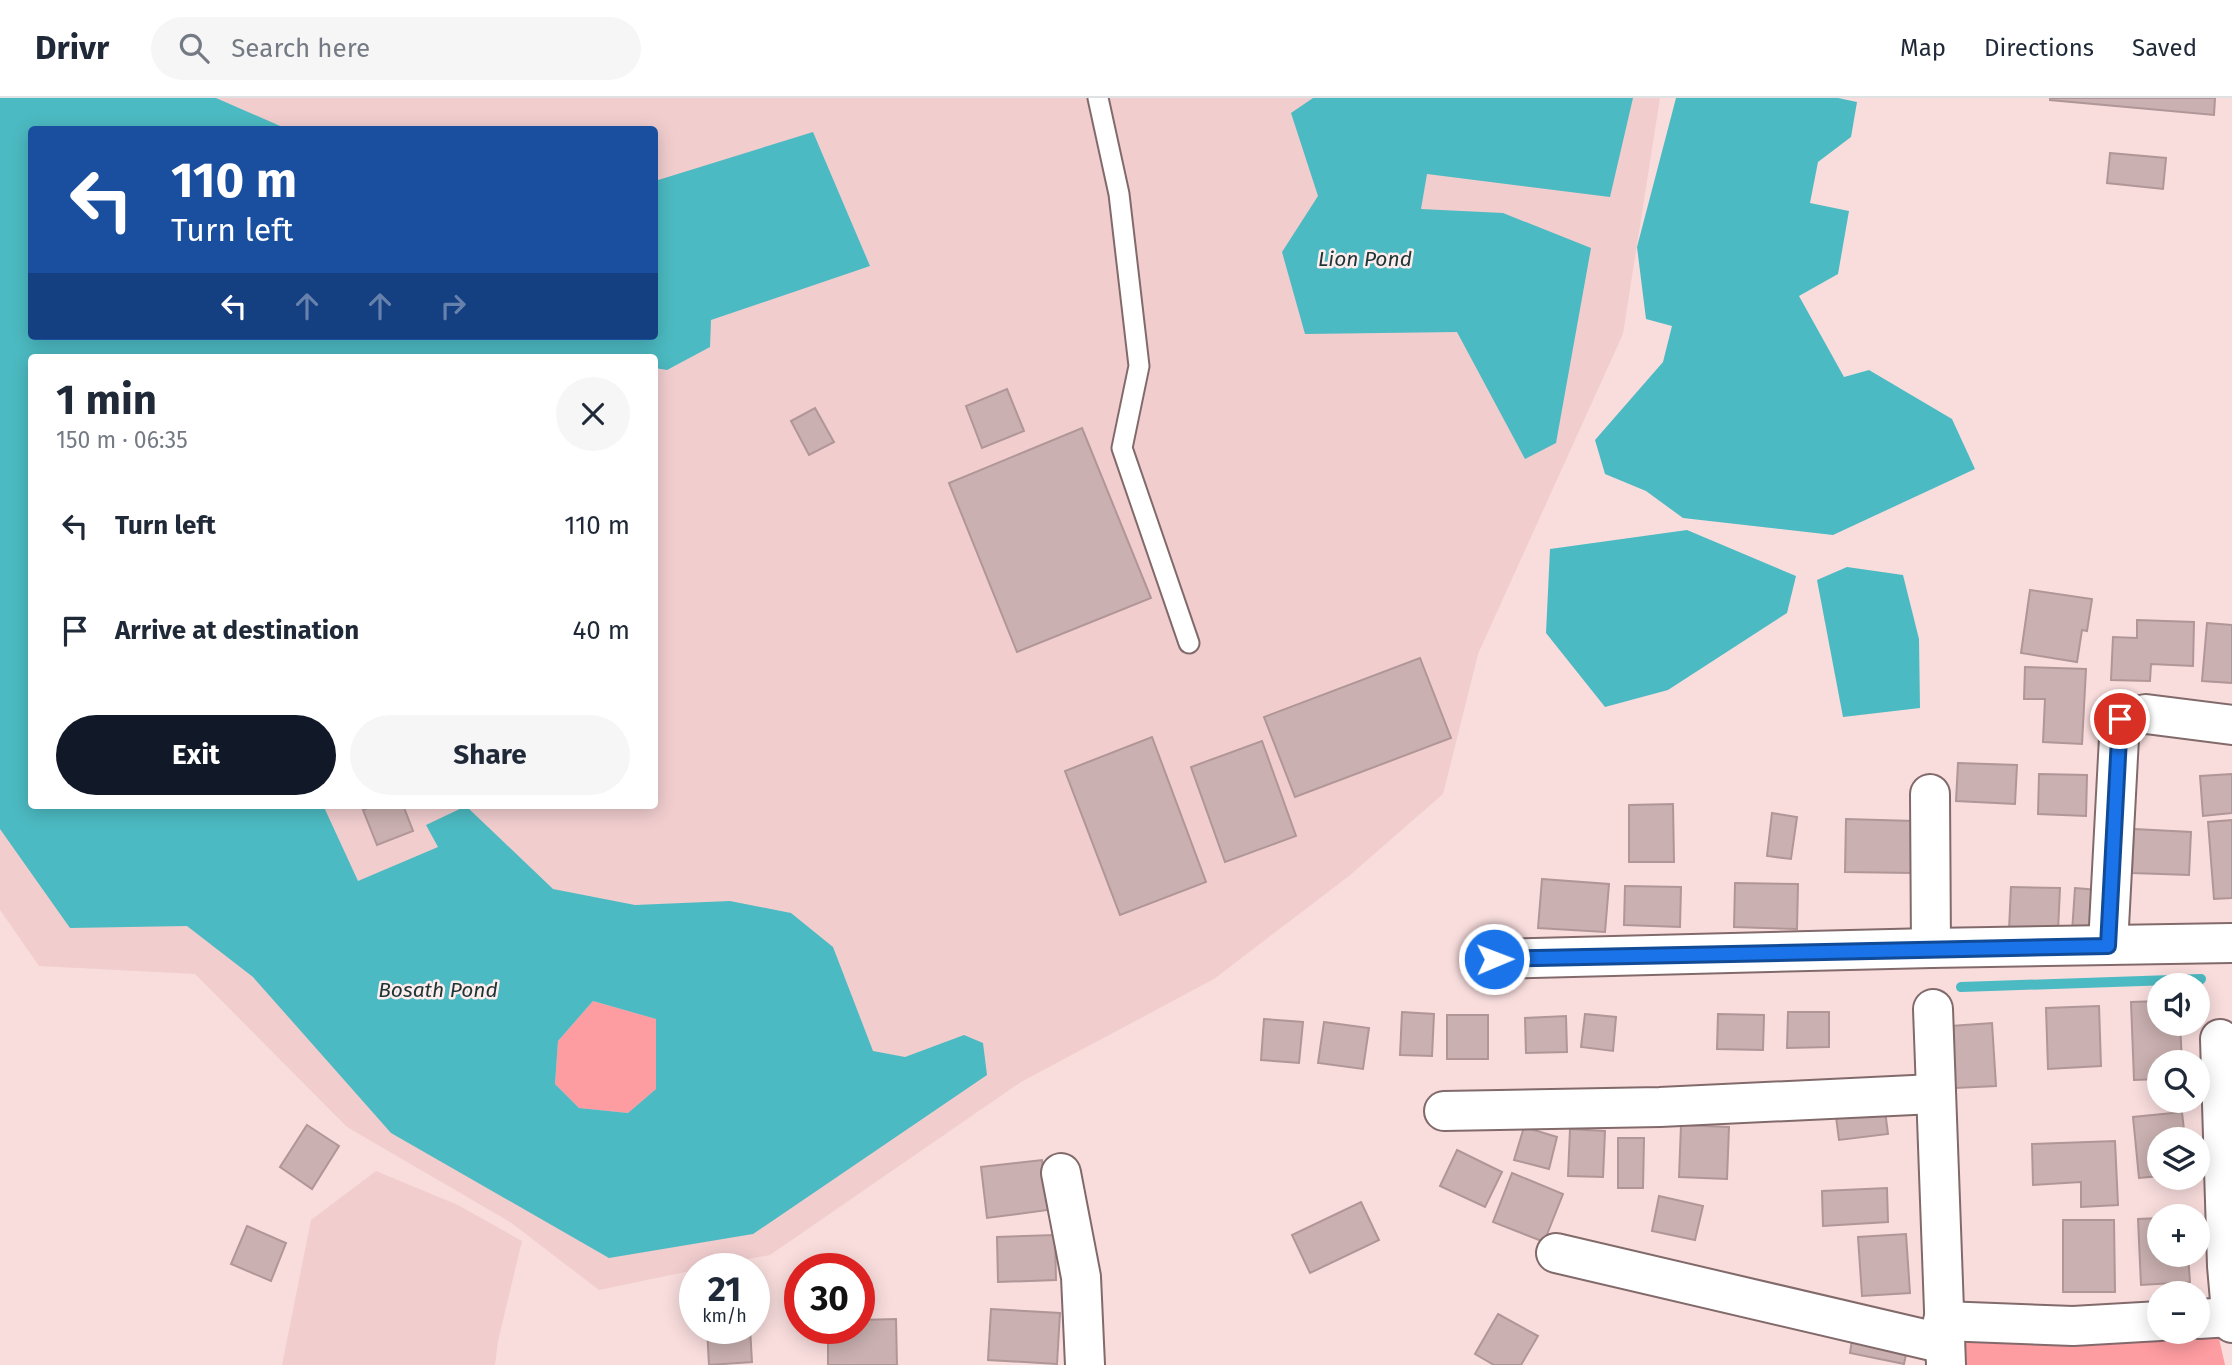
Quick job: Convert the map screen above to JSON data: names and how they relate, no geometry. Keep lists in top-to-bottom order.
{
  "water": ["Lion Pond", "Bosath Pond"],
  "page": {
    "header": "Drivr",
    "search": "Search here",
    "nav": ["Map", "Directions", "Saved"],
    "turn": ["110 m", "Turn left"],
    "heading": ["1 min", "150 m · 06:35"],
    "list": [
      {
        "name": "Turn left",
        "value": "110 m"
      },
      {
        "name": "Arrive at destination",
        "value": "40 m"
      }
    ],
    "buttons": ["Exit", "Share"],
    "map_buttons": ["+", "−"],
    "speed": "21 km/h",
    "limit": "30"
  }
}
